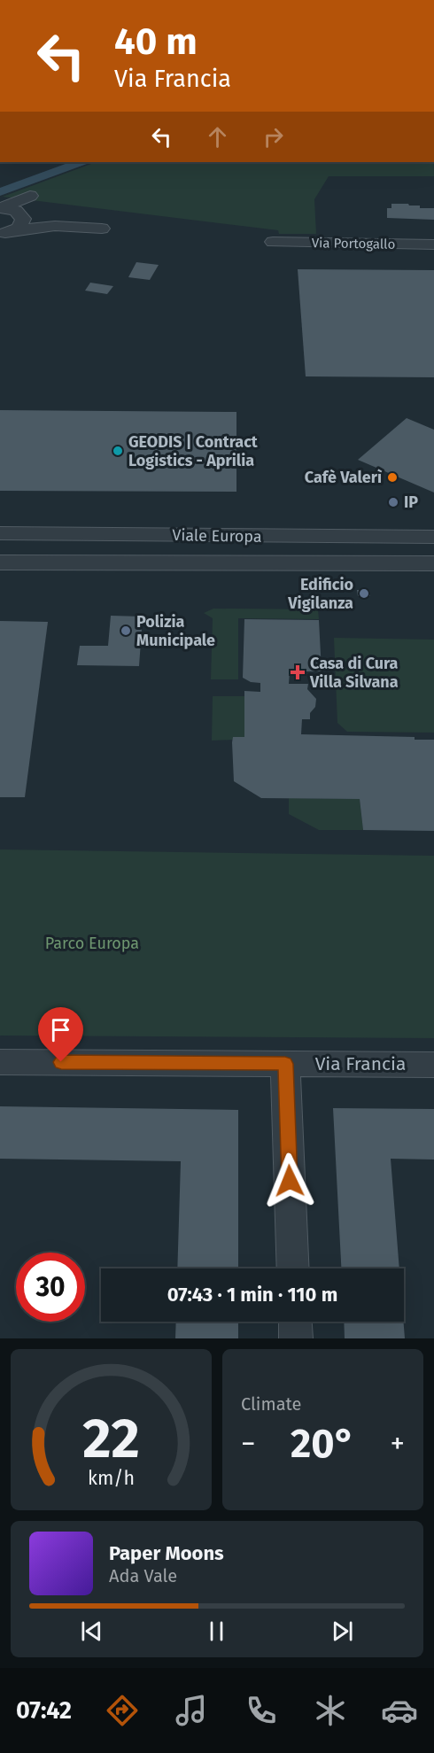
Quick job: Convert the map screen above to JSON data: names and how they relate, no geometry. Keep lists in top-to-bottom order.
{
  "streets": {
    "street": ["Via Portogallo", "Viale Europa", "Via Francia"]
  },
  "parks": ["Parco Europa"],
  "places": {
    "other": [
      "GEODIS | Contract Logistics - Aprilia",
      "Cafè Valerì",
      "IP",
      "Edificio Vigilanza",
      "Polizia Municipale"
    ],
    "health": ["Casa di Cura Villa Silvana"]
  },
  "page": {
    "turn": ["40 m", "Via Francia"],
    "limit": "30",
    "trip": "07:43 · 1 min · 110 m",
    "tile": "Climate",
    "heat": ["−", "20°", "+"],
    "song": ["Paper Moons", "Ada Vale"],
    "tabs": "07:42",
    "gauge": ["22", "km/h"]
  }
}
